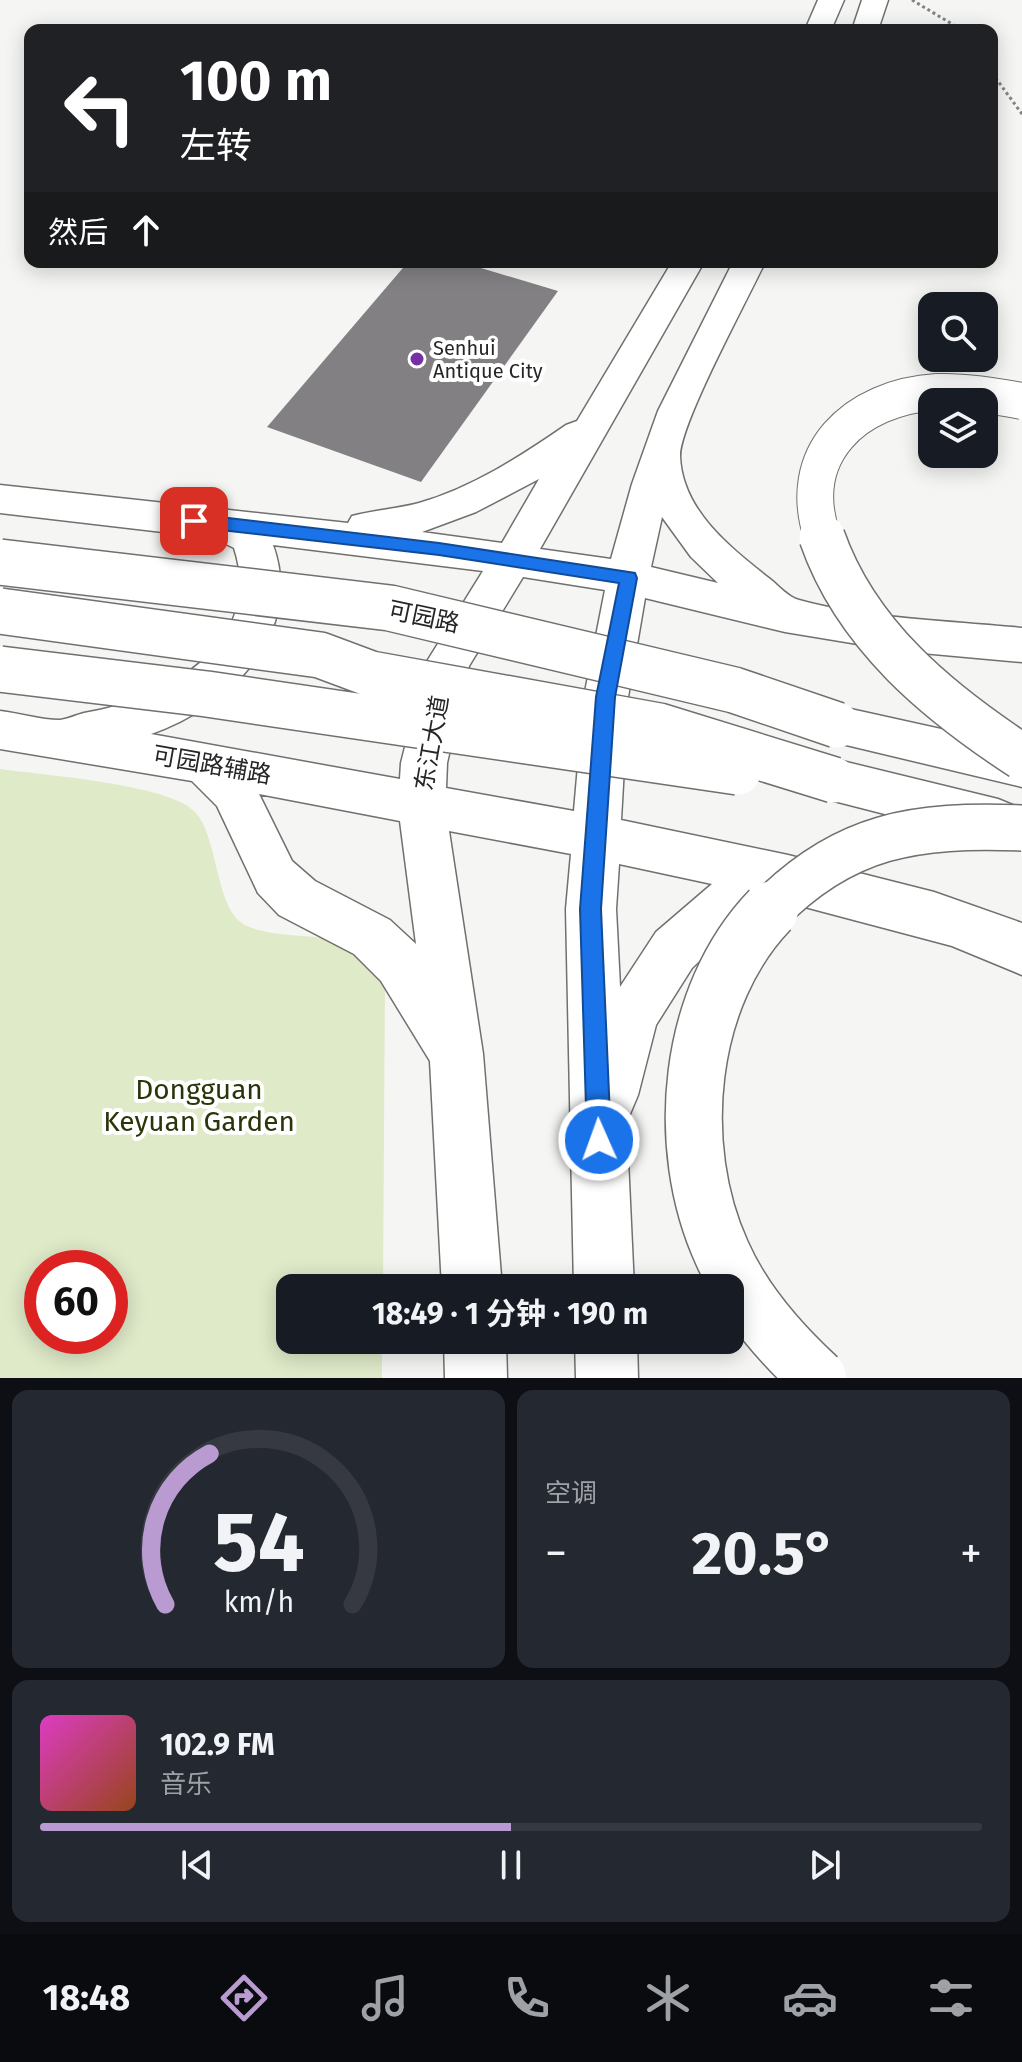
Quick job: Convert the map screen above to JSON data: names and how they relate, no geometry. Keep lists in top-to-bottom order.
{
  "streets": {
    "main road": ["可园路", "东江大道", "可园路辅路"]
  },
  "crossings": [
    ["东江大道", "可园路辅路"]
  ],
  "parks": ["Dongguan Keyuan Garden"],
  "places": ["Senhui Antique City"],
  "page": {
    "turn": ["100 m", "左转"],
    "then": "然后",
    "limit": "60",
    "trip": "18:49 · 1 分钟 · 190 m",
    "tile": "空调",
    "heat": ["−", "20.5°", "+"],
    "song": ["102.9 FM", "音乐"],
    "tabs": "18:48",
    "gauge": ["54", "km/h"]
  }
}
